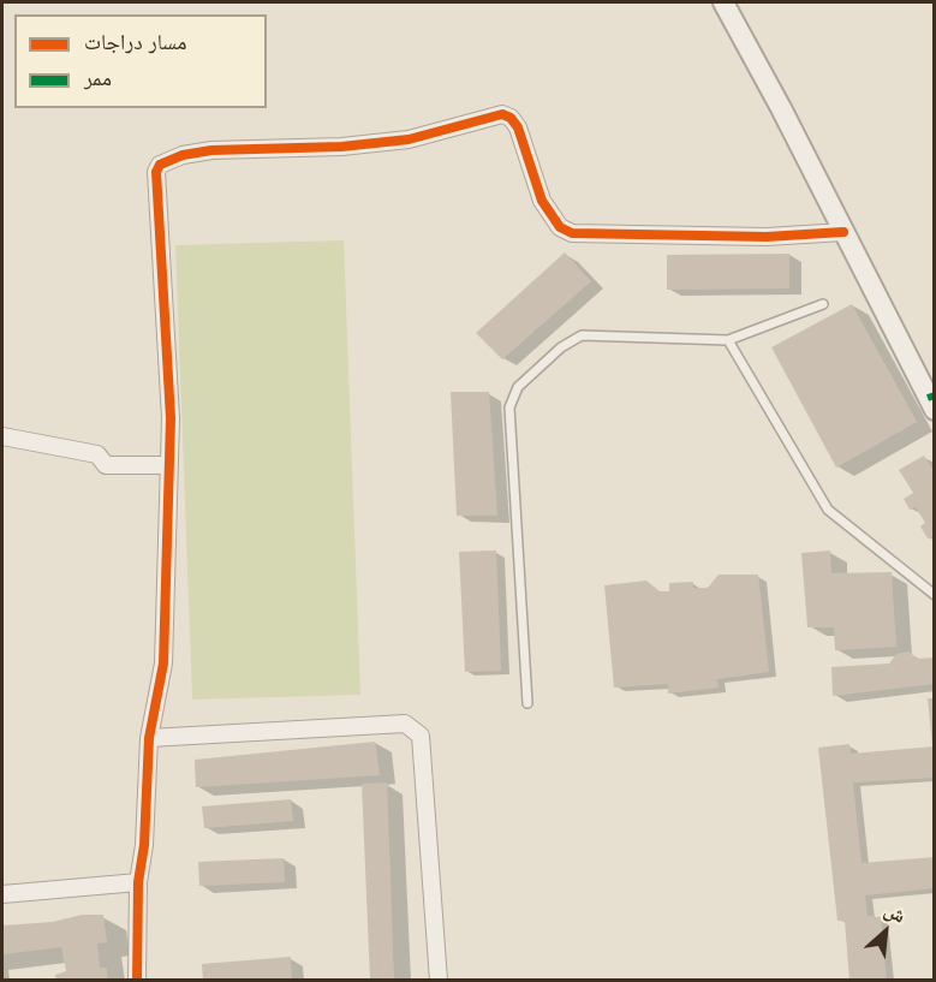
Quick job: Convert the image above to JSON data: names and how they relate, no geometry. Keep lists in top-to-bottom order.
{
  "legend": ["مسار دراجات", "ممر"],
  "north": "top right"
}
